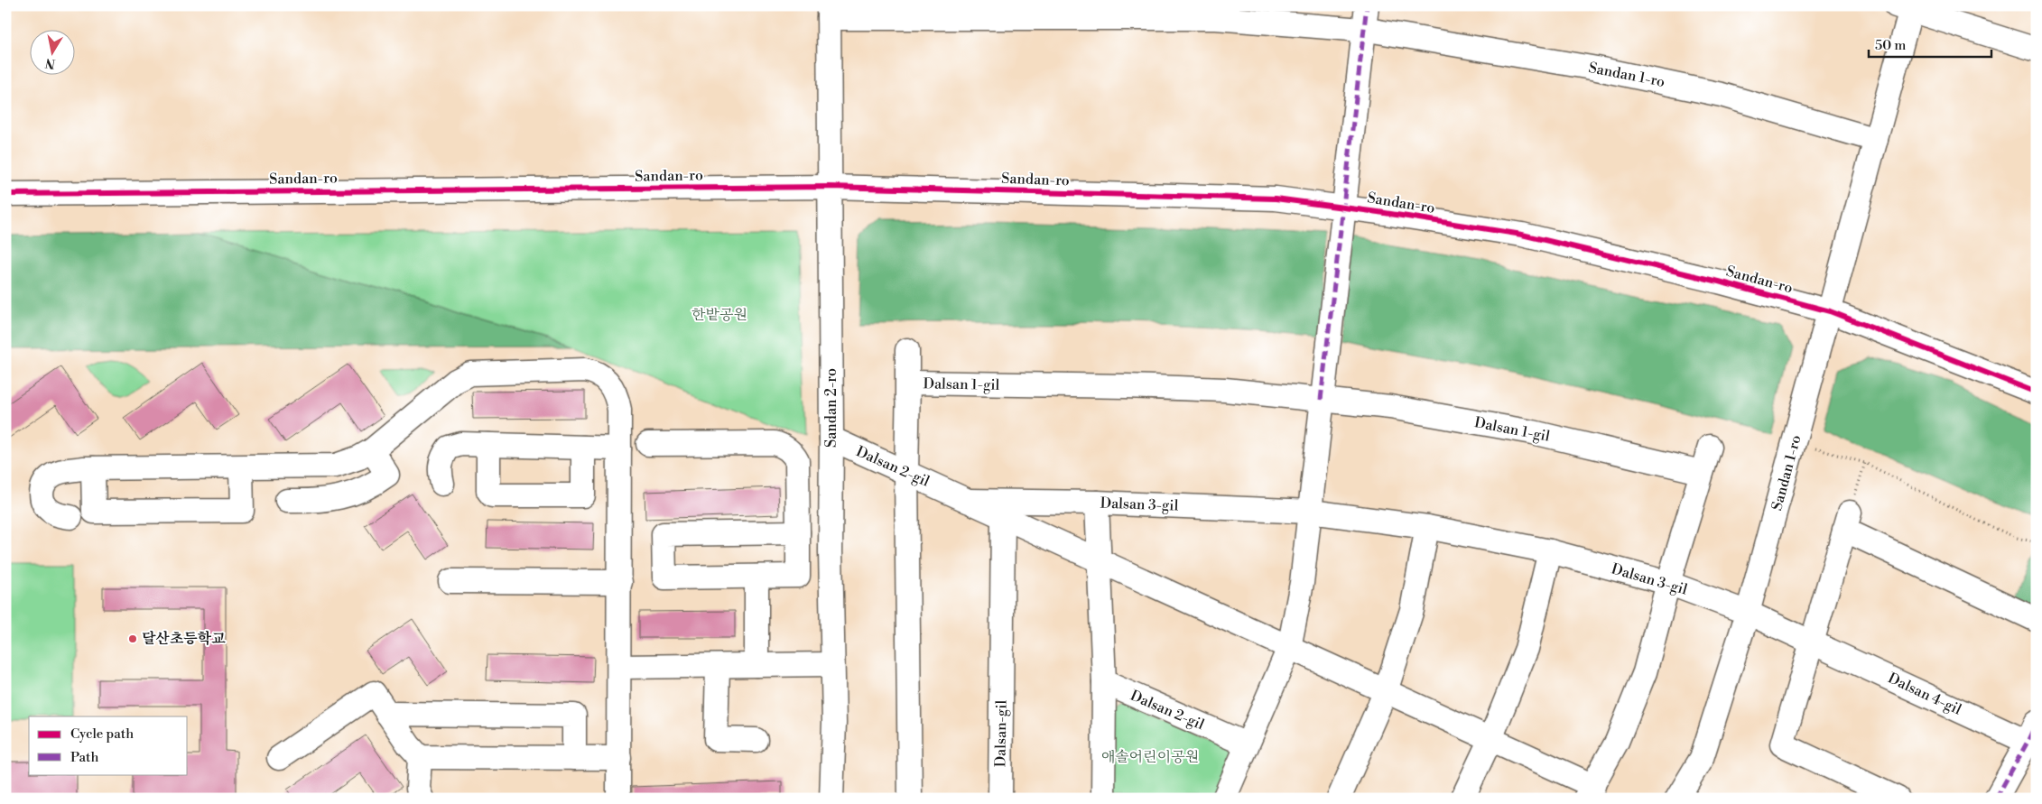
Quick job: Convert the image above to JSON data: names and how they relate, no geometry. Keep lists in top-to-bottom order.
{
  "streets": {
    "street": [
      "Sandan 1-ro",
      "Sandan-ro",
      "Dalsan 1-gil",
      "Sandan 2-ro",
      "Dalsan 2-gil",
      "Dalsan 3-gil",
      "Dalsan 4-gil",
      "Dalsan-gil"
    ]
  },
  "crossings": [
    ["Sandan 1-ro", "Sandan-ro"],
    ["Sandan 1-ro", "Sandan 2-ro"],
    ["Sandan 1-ro", "Dalsan 3-gil"],
    ["Sandan-ro", "Sandan 2-ro"],
    ["Dalsan 1-gil", "Dalsan 2-gil"],
    ["Sandan 2-ro", "Dalsan 2-gil"],
    ["Dalsan 2-gil", "Dalsan 3-gil"],
    ["Dalsan 2-gil", "Dalsan-gil"],
    ["Dalsan 3-gil", "Dalsan 4-gil"]
  ],
  "parks": ["한밭공원", "애솔어린이공원"],
  "places": ["달산초등학교"],
  "legend": ["Cycle path", "Path"],
  "scale_bar": "50 m",
  "north": "bottom"
}
